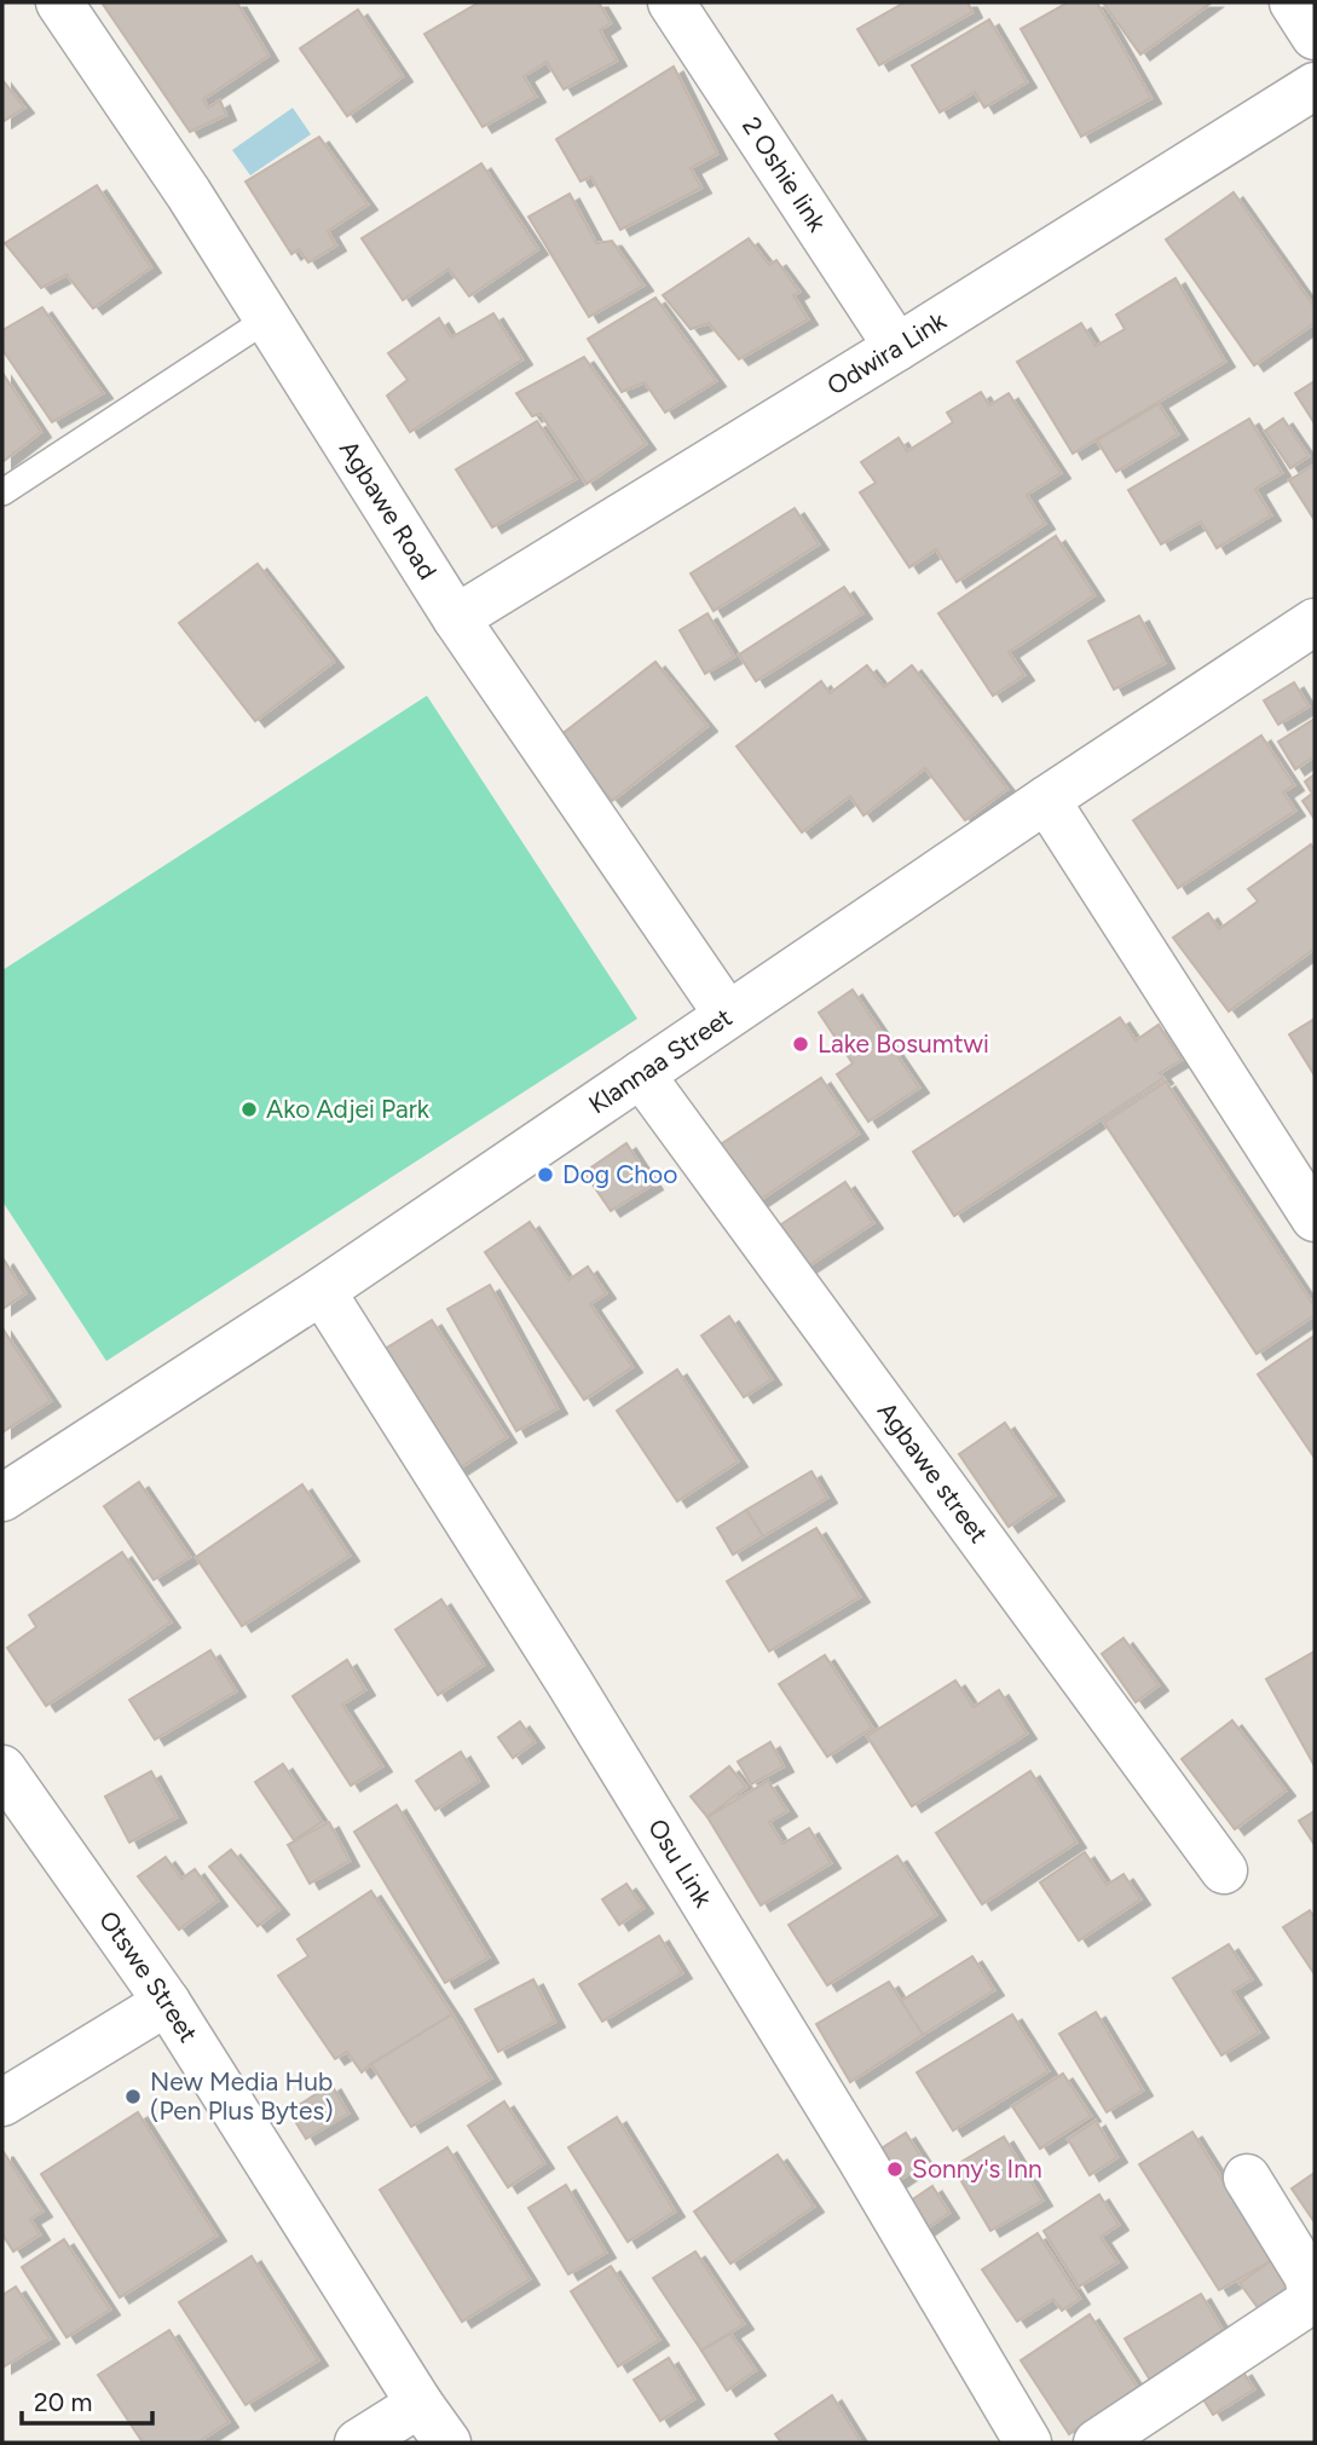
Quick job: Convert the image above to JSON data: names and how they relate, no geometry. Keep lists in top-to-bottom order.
{
  "streets": {
    "street": [
      "2 Oshie link",
      "Odwira Link",
      "Agbawe Road",
      "Klannaa Street",
      "Agbawe street",
      "Osu Link",
      "Otswe Street"
    ]
  },
  "crossings": [
    ["2 Oshie link", "Odwira Link"],
    ["Odwira Link", "Agbawe Road"],
    ["Agbawe Road", "Klannaa Street"],
    ["Klannaa Street", "Agbawe street"],
    ["Klannaa Street", "Osu Link"]
  ],
  "places": [
    "Lake Bosumtwi",
    "Ako Adjei Park",
    "Dog Choo",
    "New Media Hub (Pen Plus Bytes)",
    "Sonny's Inn"
  ],
  "scale_bar": "20 m"
}
